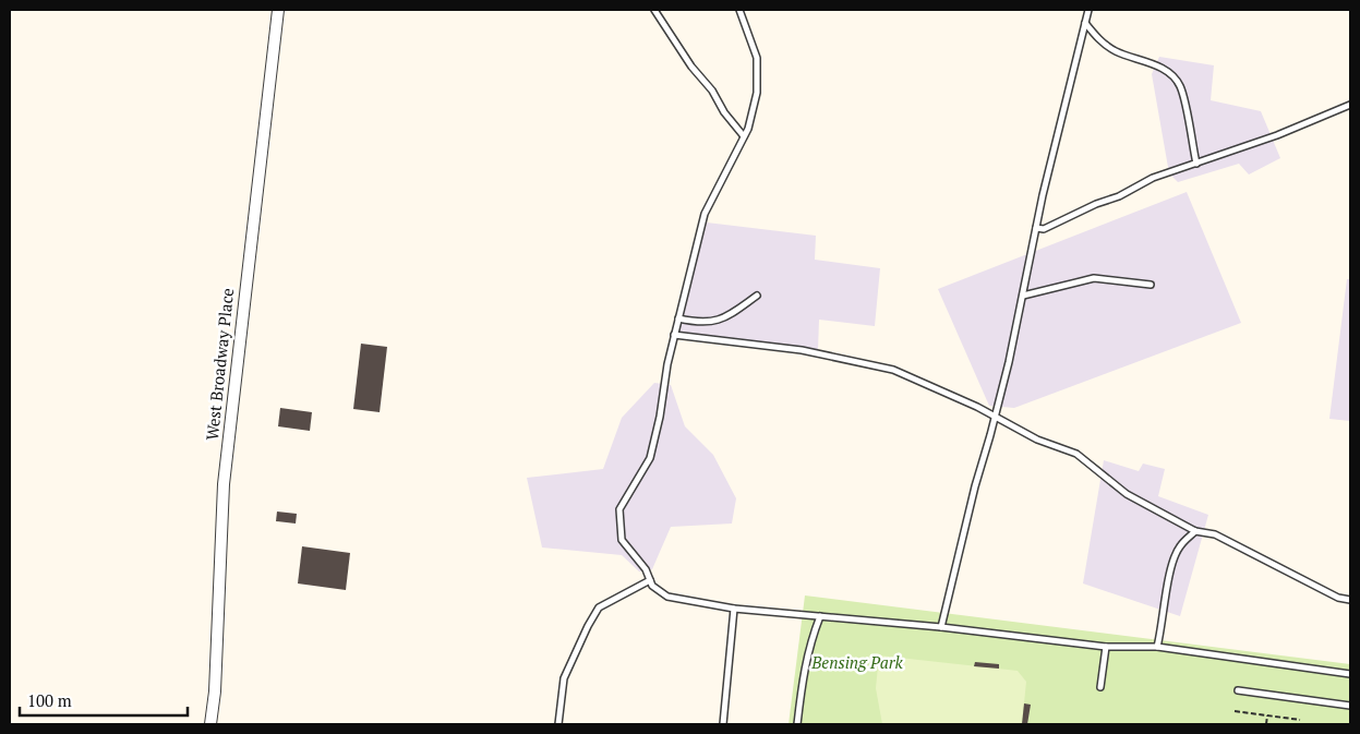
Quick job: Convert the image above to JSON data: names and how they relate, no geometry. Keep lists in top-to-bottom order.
{
  "streets": {
    "street": ["West Broadway Place"]
  },
  "parks": ["Bensing Park"],
  "scale_bar": "100 m"
}
